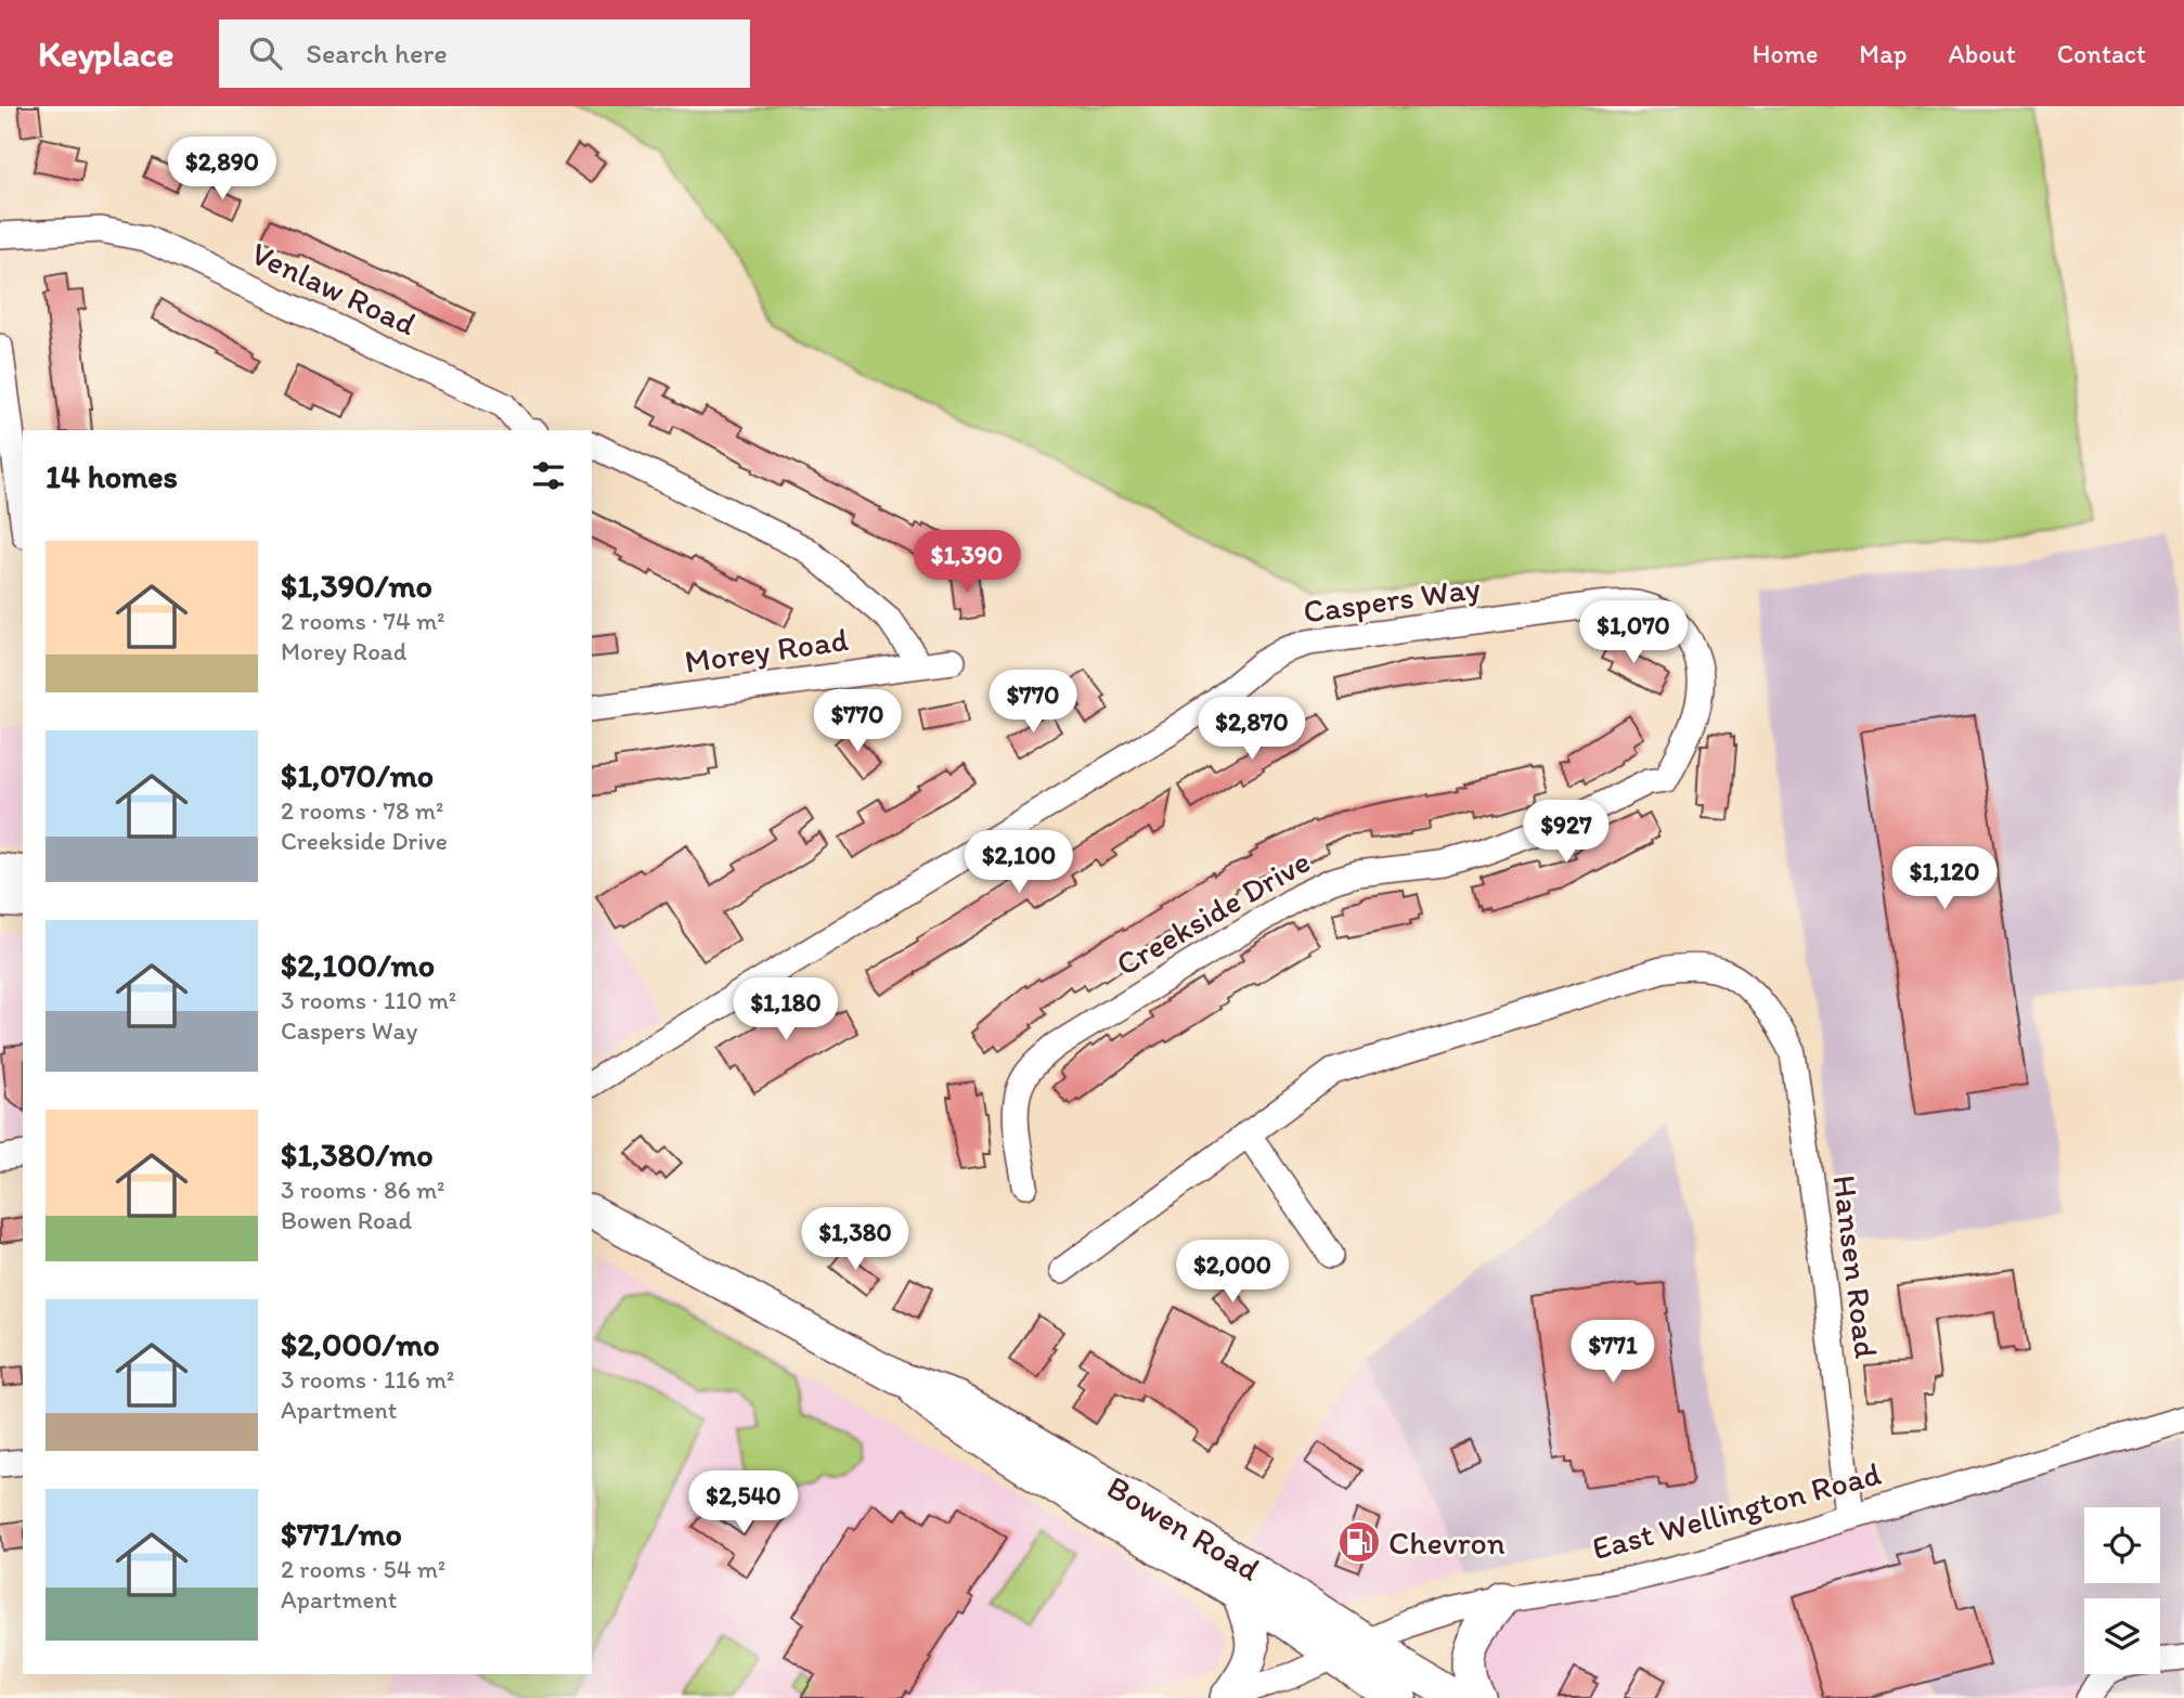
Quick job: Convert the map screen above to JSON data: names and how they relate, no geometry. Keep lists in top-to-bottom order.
{
  "streets": {
    "main road": ["Bowen Road"],
    "street": [
      "Venlaw Road",
      "Caspers Way",
      "Morey Road",
      "Creekside Drive",
      "Hansen Road",
      "East Wellington Road"
    ]
  },
  "crossings": [
    ["Caspers Way", "Creekside Drive"],
    ["Hansen Road", "East Wellington Road"],
    ["East Wellington Road", "Bowen Road"]
  ],
  "places": {
    "fuel station": ["Chevron"]
  },
  "page": {
    "header": "Keyplace",
    "search": "Search here",
    "nav": [
      "Home",
      "Map",
      "About",
      "Contact"
    ],
    "price": [
      "$2,890",
      "$1,390",
      "$1,070",
      "$770",
      "$770",
      "$2,870",
      "$927",
      "$2,100",
      "$1,120",
      "$1,180",
      "$1,380",
      "$2,000",
      "$771",
      "$2,540"
    ],
    "heading": "14 homes",
    "list": [
      {
        "name": "$1,390/mo",
        "note": "2 rooms · 74 m² · Morey Road"
      },
      {
        "name": "$1,070/mo",
        "note": "2 rooms · 78 m² · Creekside Drive"
      },
      {
        "name": "$2,100/mo",
        "note": "3 rooms · 110 m² · Caspers Way"
      },
      {
        "name": "$1,380/mo",
        "note": "3 rooms · 86 m² · Bowen Road"
      },
      {
        "name": "$2,000/mo",
        "note": "3 rooms · 116 m² · Apartment"
      },
      {
        "name": "$771/mo",
        "note": "2 rooms · 54 m² · Apartment"
      }
    ]
  }
}
